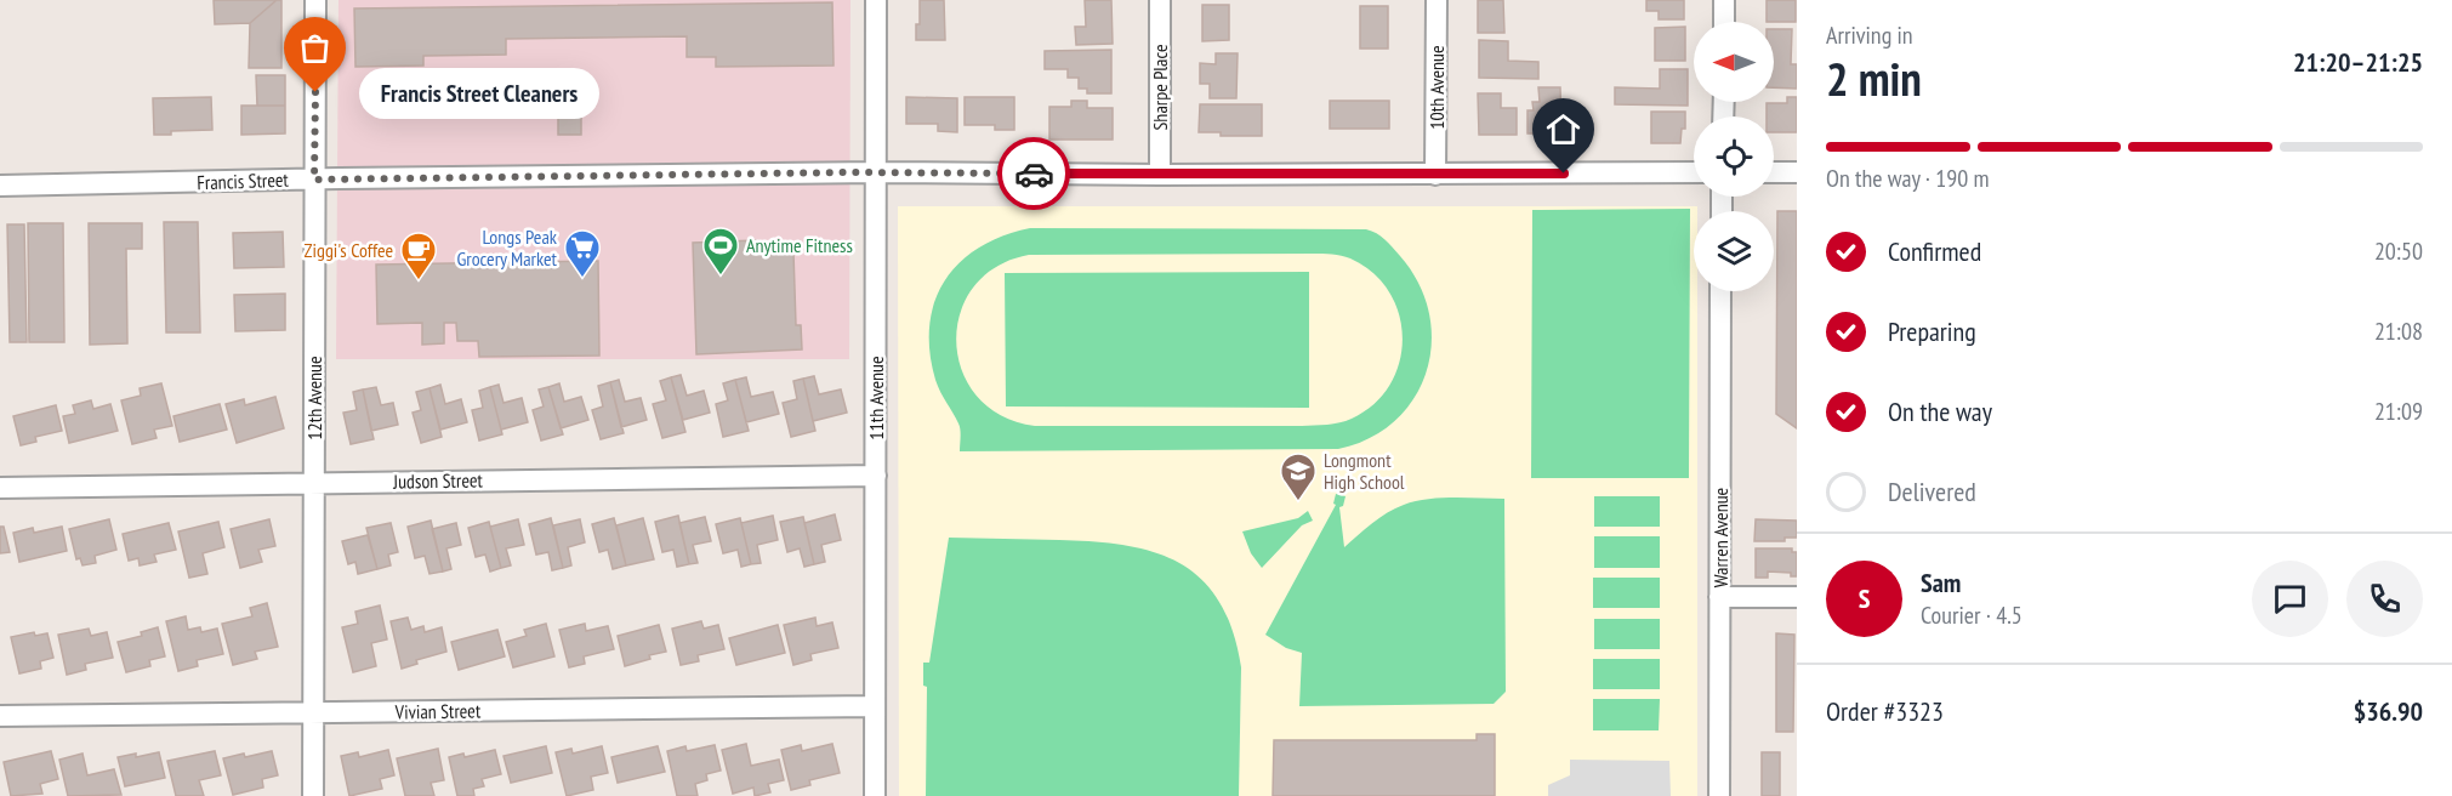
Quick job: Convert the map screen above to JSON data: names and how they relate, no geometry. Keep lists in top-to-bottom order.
{
  "streets": {
    "street": [
      "Sharpe Place",
      "10th Avenue",
      "Francis Street",
      "12th Avenue",
      "11th Avenue",
      "Judson Street",
      "Warren Avenue",
      "Vivian Street"
    ]
  },
  "crossings": [
    ["Sharpe Place", "Francis Street"],
    ["10th Avenue", "Francis Street"],
    ["Francis Street", "12th Avenue"],
    ["Francis Street", "11th Avenue"],
    ["12th Avenue", "Judson Street"],
    ["12th Avenue", "Vivian Street"],
    ["11th Avenue", "Judson Street"],
    ["11th Avenue", "Vivian Street"]
  ],
  "places": {
    "other": ["Francis Street Cleaners"],
    "sports": ["Anytime Fitness"],
    "supermarket": ["Longs Peak Grocery Market"],
    "cafe": ["Ziggi's Coffee"],
    "school or university": ["Longmont High School"]
  },
  "north": "left",
  "page": {
    "heading": ["2 min", "Arriving in", "21:20–21:25"],
    "panel": [
      "Sam",
      "Courier · 4.5",
      "Order #3323",
      "$36.90"
    ],
    "bubble": "Francis Street Cleaners",
    "bar": "On the way · 190 m",
    "list": [
      ["Confirmed", "20:50"],
      ["Preparing", "21:08"],
      ["On the way", "21:09"],
      "Delivered"
    ],
    "round": "S"
  }
}
